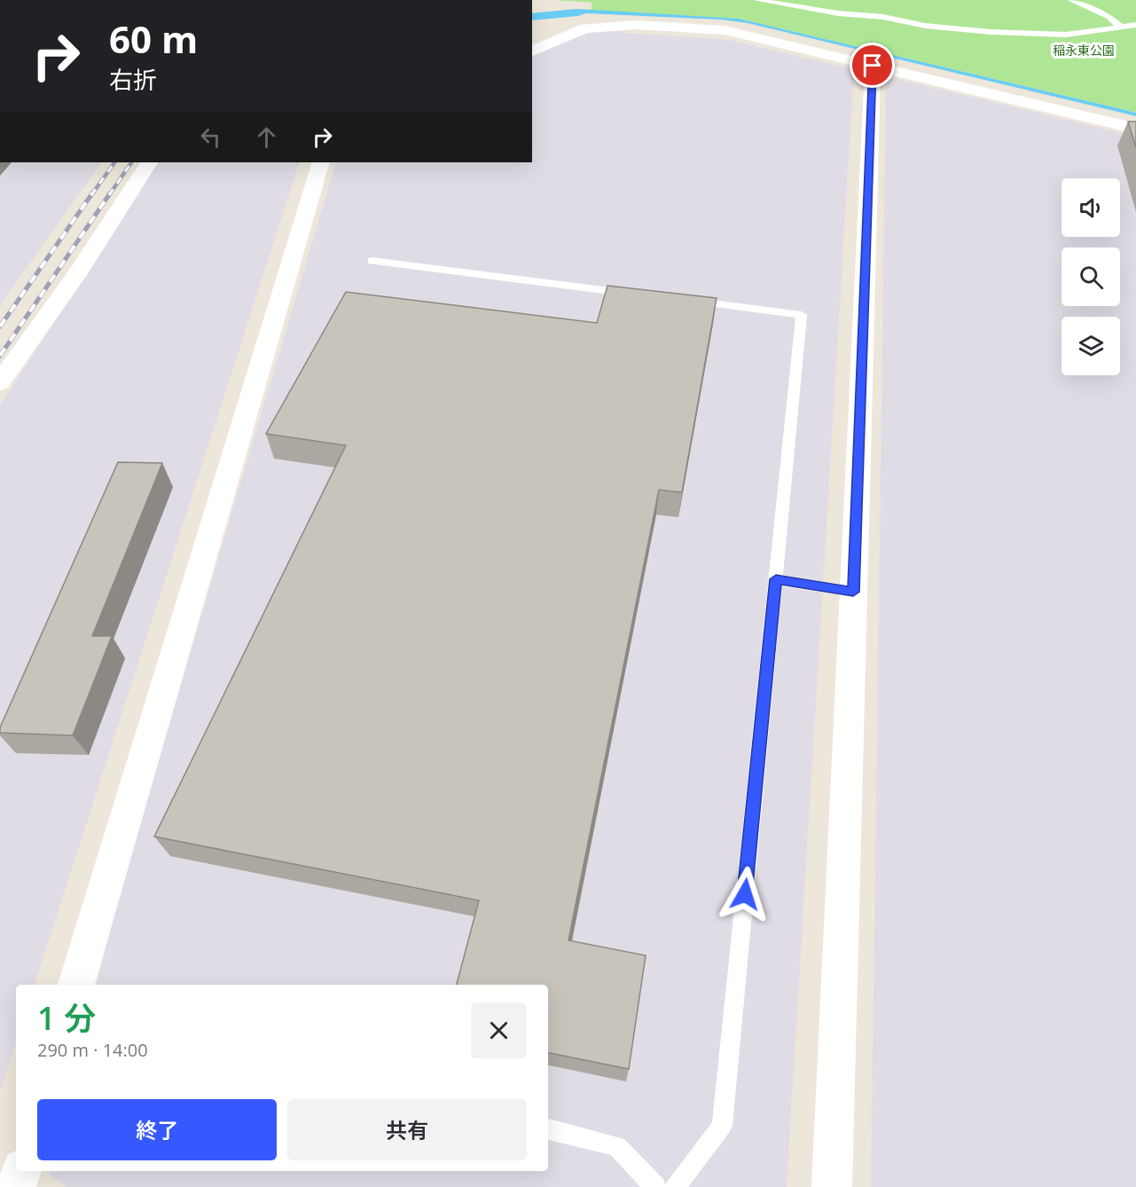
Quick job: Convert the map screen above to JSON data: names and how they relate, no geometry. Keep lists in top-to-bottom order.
{
  "parks": ["稲永東公園"],
  "page": {
    "turn": ["60 m", "右折"],
    "heading": ["1 分", "290 m · 14:00"],
    "buttons": ["終了", "共有"]
  }
}
